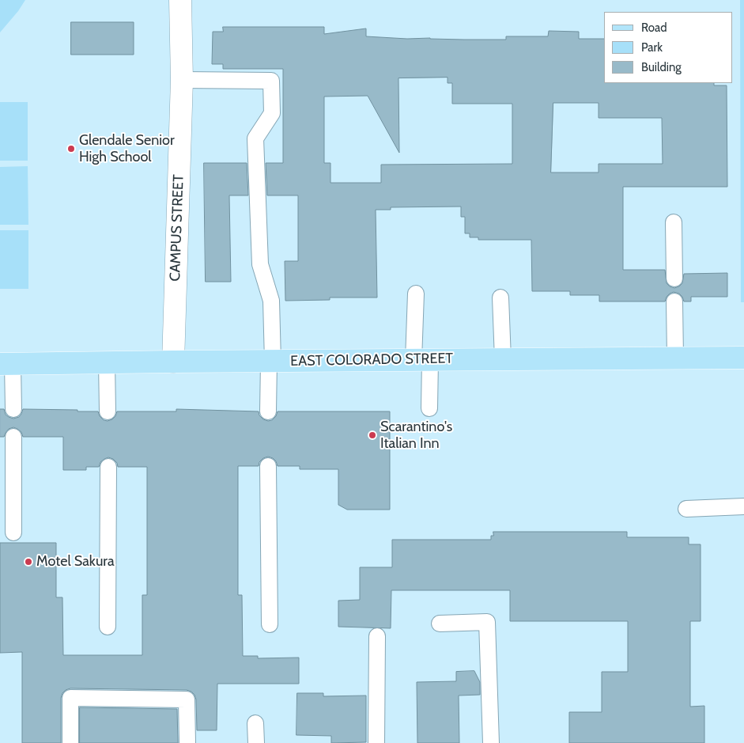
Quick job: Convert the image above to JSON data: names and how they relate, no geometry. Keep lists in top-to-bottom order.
{
  "streets": {
    "main road": ["EAST COLORADO STREET"],
    "street": ["CAMPUS STREET"]
  },
  "crossings": [
    ["CAMPUS STREET", "EAST COLORADO STREET"]
  ],
  "places": ["Glendale Senior High School", "Scarantino's Italian Inn", "Motel Sakura"],
  "legend": ["Road", "Park", "Building"]
}
